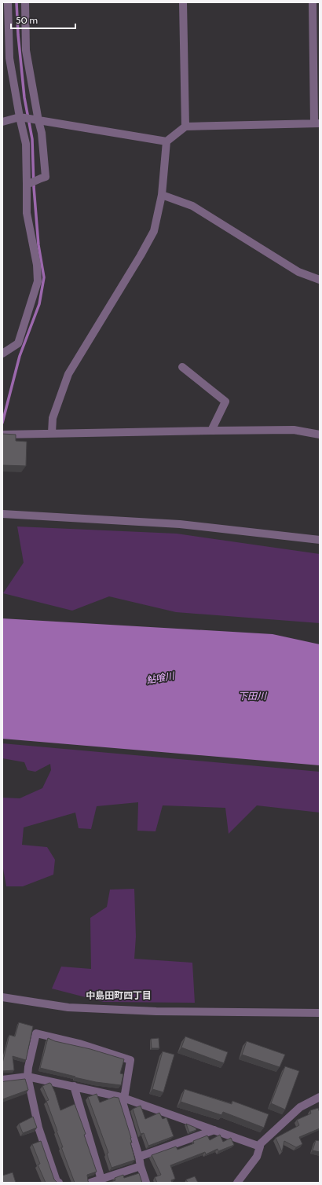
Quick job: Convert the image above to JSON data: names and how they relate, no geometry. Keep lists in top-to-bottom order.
{
  "districts": ["中島田町四丁目"],
  "water": ["鮎喰川", "下田川"],
  "scale_bar": "50 m"
}
